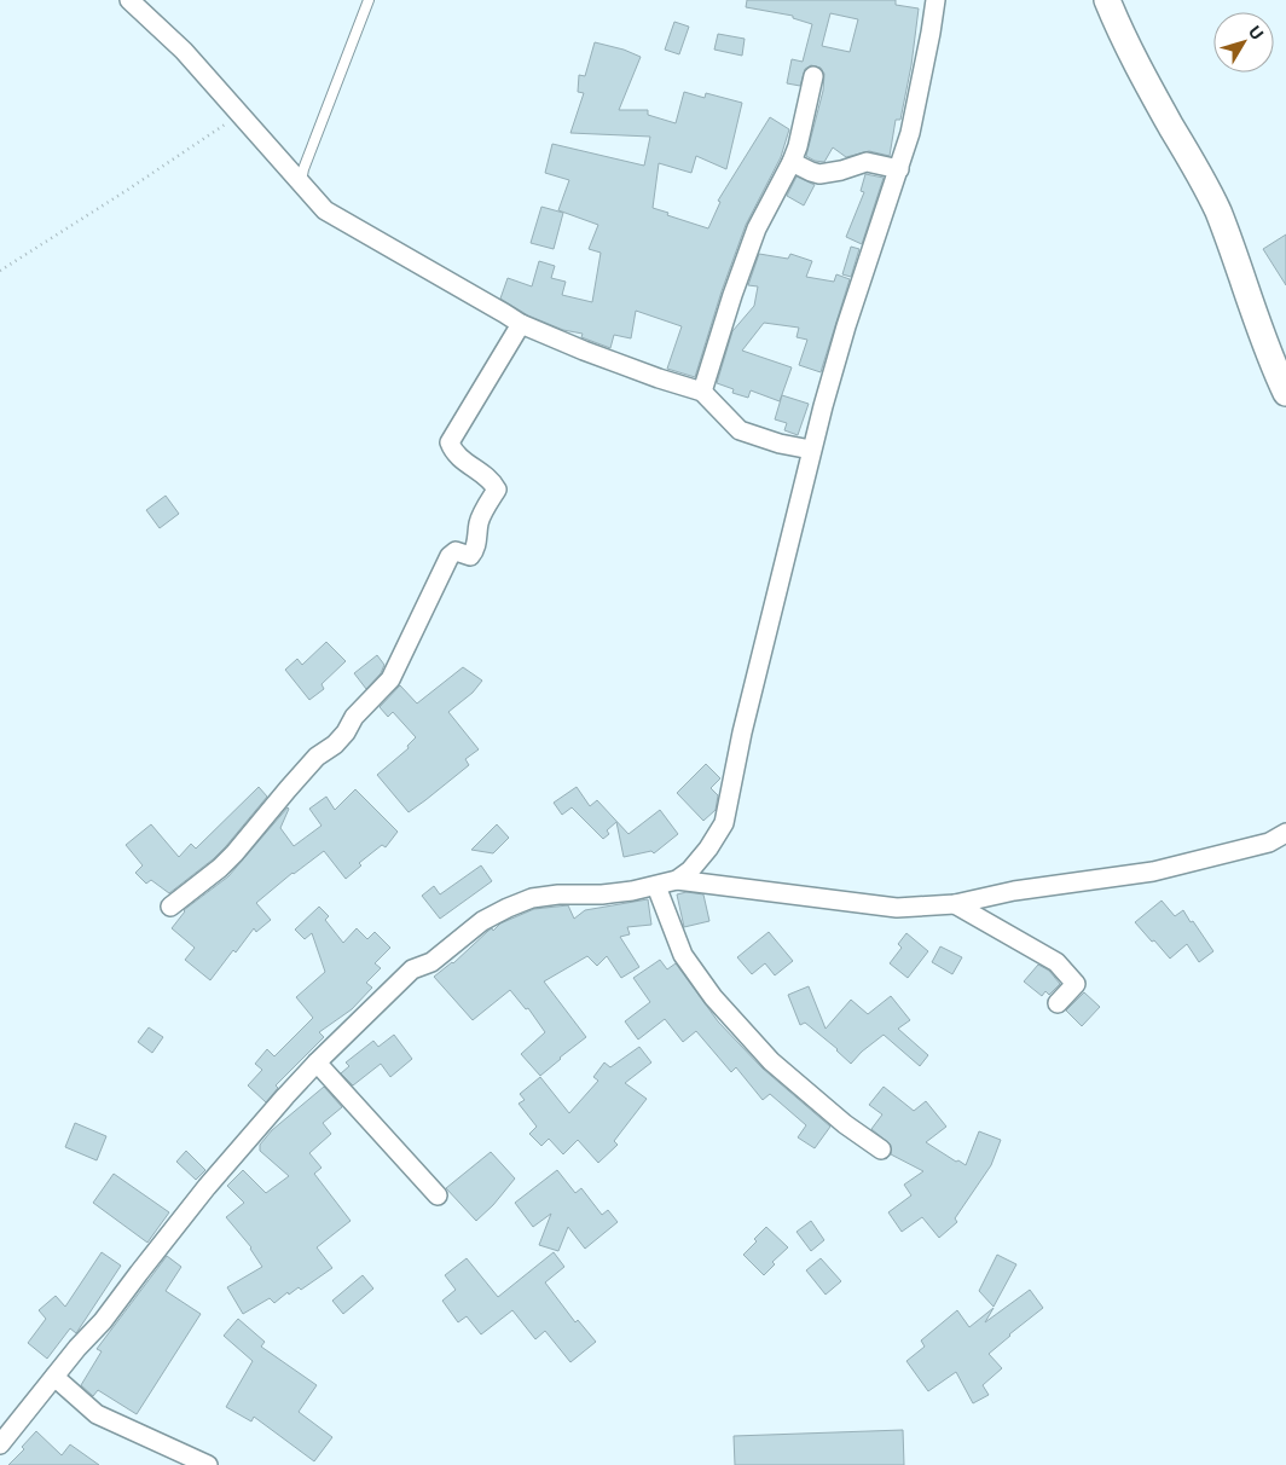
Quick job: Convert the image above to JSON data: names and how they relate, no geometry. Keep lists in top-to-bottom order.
{
  "north": "top right"
}
